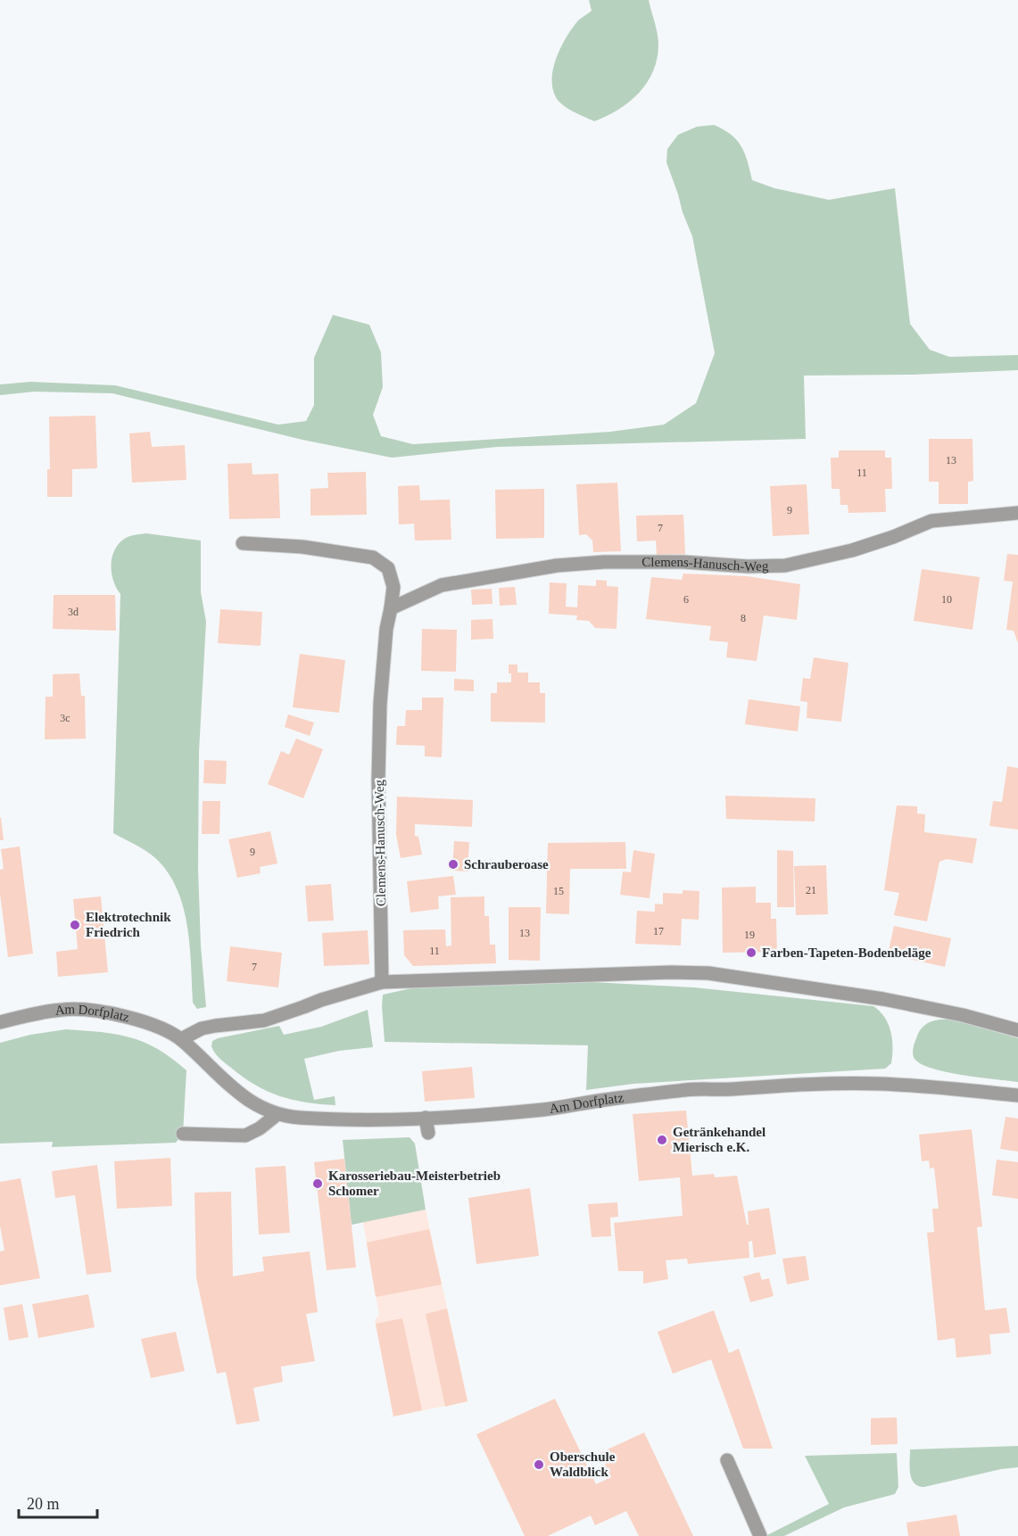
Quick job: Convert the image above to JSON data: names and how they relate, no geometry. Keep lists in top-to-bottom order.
{
  "streets": {
    "street": ["Clemens-Hanusch-Weg", "Am Dorfplatz"]
  },
  "places": [
    "Schrauberoase",
    "Elektrotechnik Friedrich",
    "Farben-Tapeten-Bodenbeläge",
    "Getränkehandel Mierisch e.K.",
    "Karosseriebau-Meisterbetrieb Schomer",
    "Oberschule Waldblick"
  ],
  "house_numbers": [
    "13",
    "11",
    "9",
    "7",
    "6",
    "10",
    "3d",
    "8",
    "3c",
    "9",
    "21",
    "15",
    "17",
    "13",
    "19",
    "11",
    "7"
  ],
  "scale_bar": "20 m"
}
